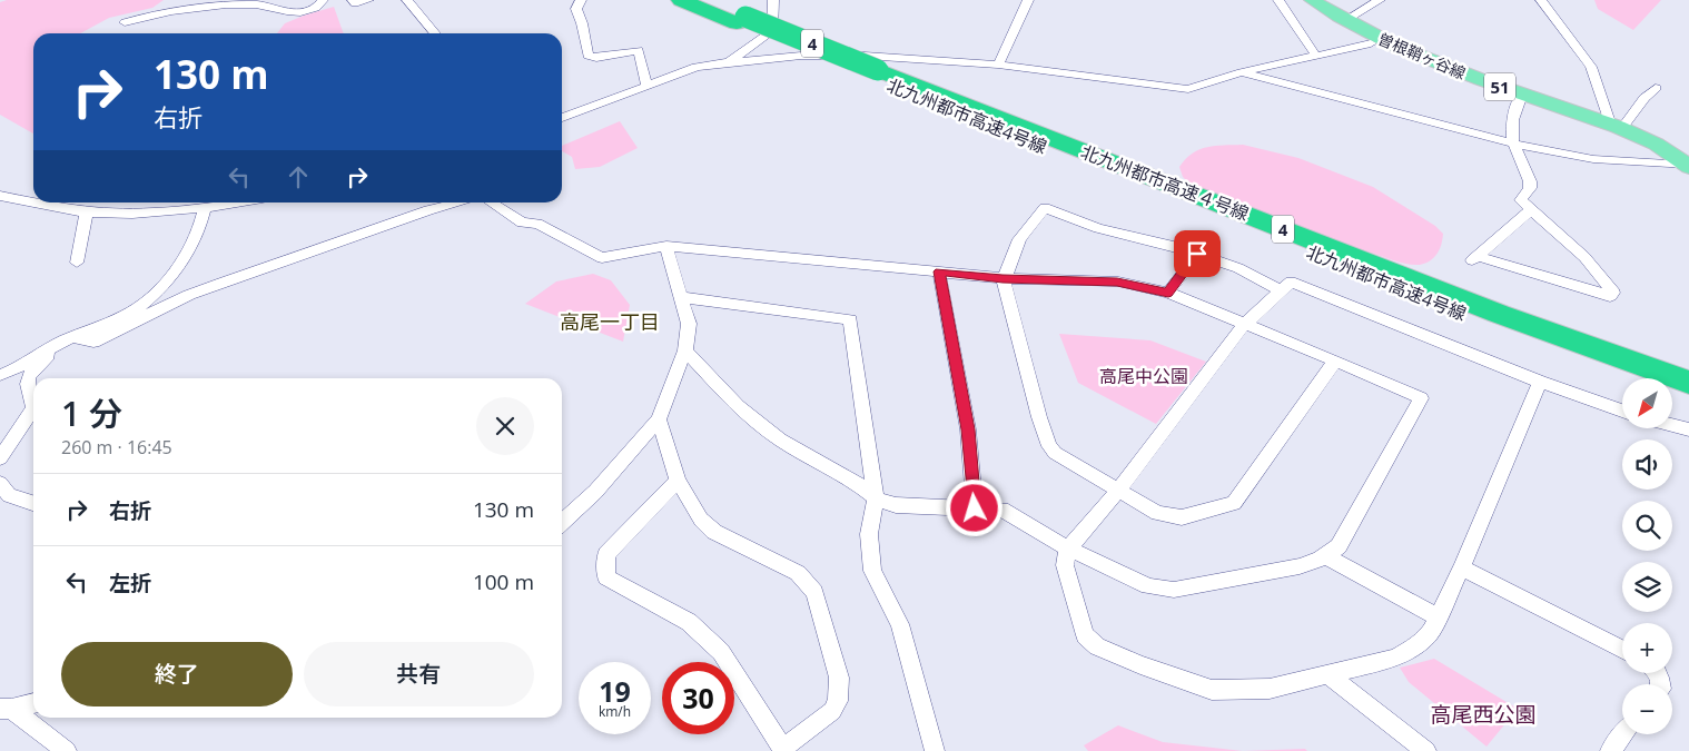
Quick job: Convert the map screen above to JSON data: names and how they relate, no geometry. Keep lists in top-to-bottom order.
{
  "streets": {
    "highway": ["4", "北九州都市高速4号線", "北九州都市高速４号線"],
    "main road": ["曽根鞘ヶ谷線", "51"]
  },
  "crossings": [
    ["4", "北九州都市高速4号線"],
    ["北九州都市高速4号線", "北九州都市高速４号線"]
  ],
  "districts": ["高尾一丁目"],
  "parks": ["高尾中公園", "高尾西公園"],
  "north": "bottom left",
  "page": {
    "turn": ["130 m", "右折"],
    "map_buttons": ["+", "−"],
    "heading": ["1 分", "260 m · 16:45"],
    "list": [
      {
        "name": "右折",
        "value": "130 m"
      },
      {
        "name": "左折",
        "value": "100 m"
      }
    ],
    "buttons": ["終了", "共有"],
    "speed": "19 km/h",
    "limit": "30"
  }
}
